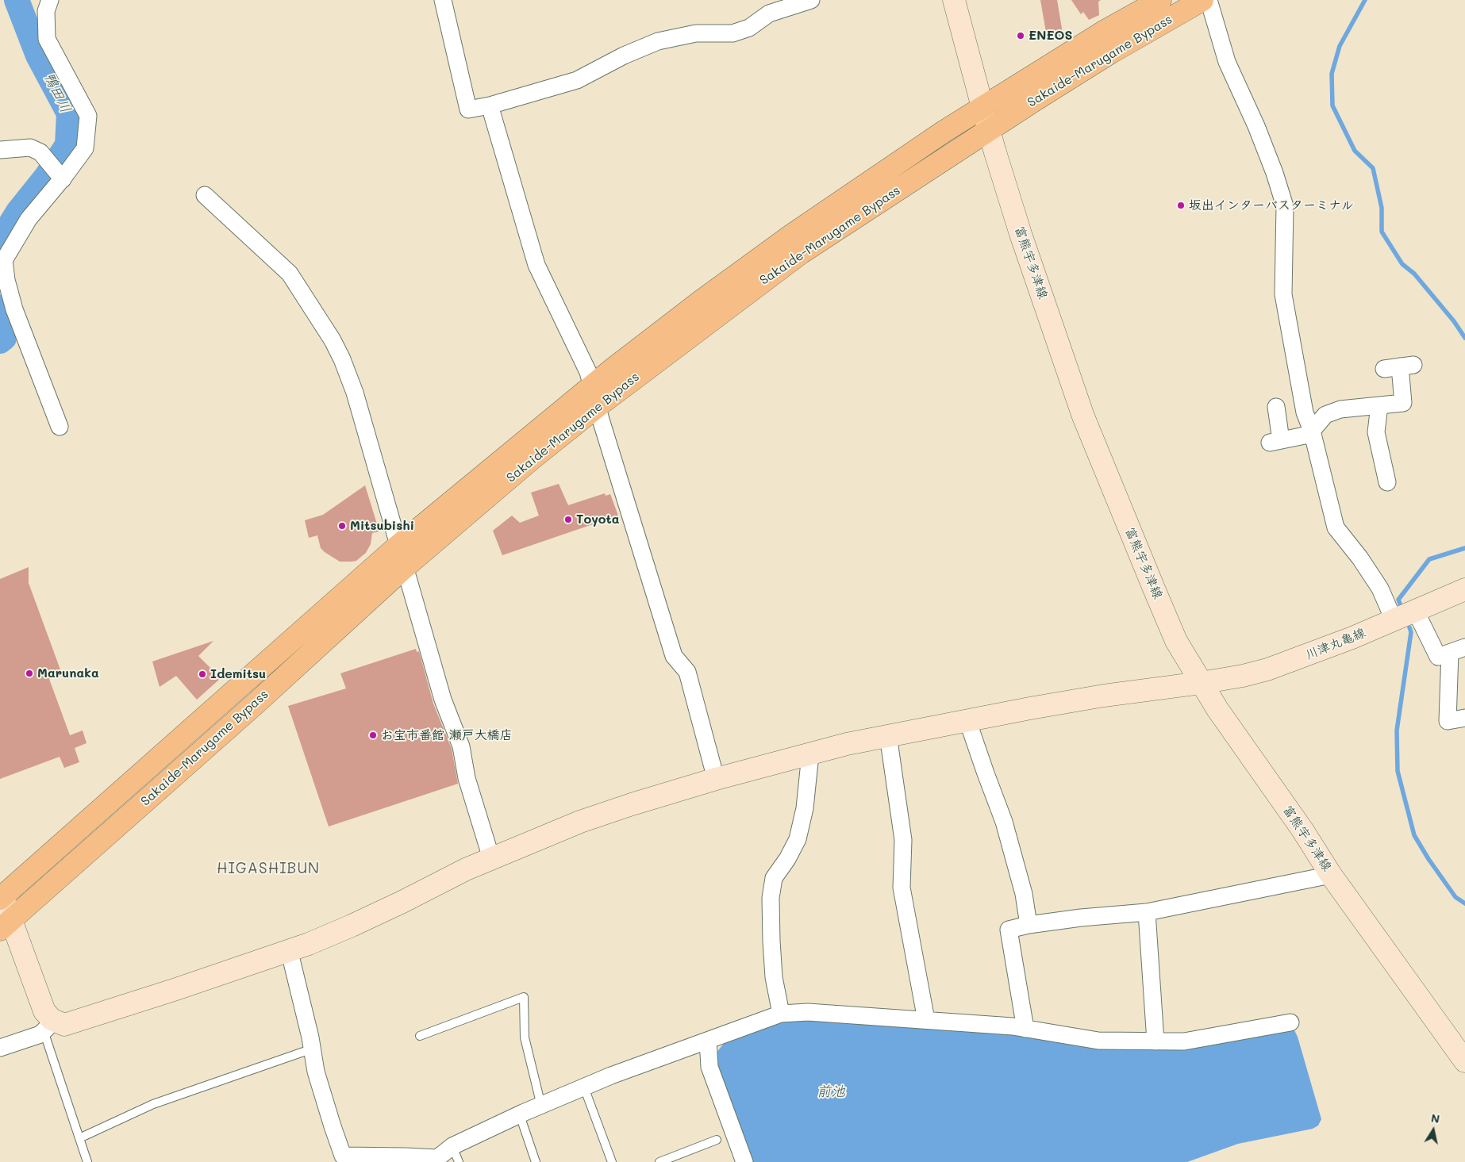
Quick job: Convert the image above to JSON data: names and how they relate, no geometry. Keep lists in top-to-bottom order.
{
  "streets": {
    "highway": ["Sakaide-Marugame Bypass"],
    "main road": ["富熊宇多津線", "川津丸亀線"]
  },
  "crossings": [
    ["Sakaide-Marugame Bypass", "富熊宇多津線"],
    ["富熊宇多津線", "川津丸亀線"]
  ],
  "districts": ["HIGASHIBUN"],
  "water": ["鴨田川", "前池"],
  "places": [
    "ENEOS",
    "坂出インターバスターミナル",
    "Toyota",
    "Mitsubishi",
    "Marunaka",
    "Idemitsu",
    "お宝市番館 瀬戸大橋店"
  ],
  "north": "top"
}
